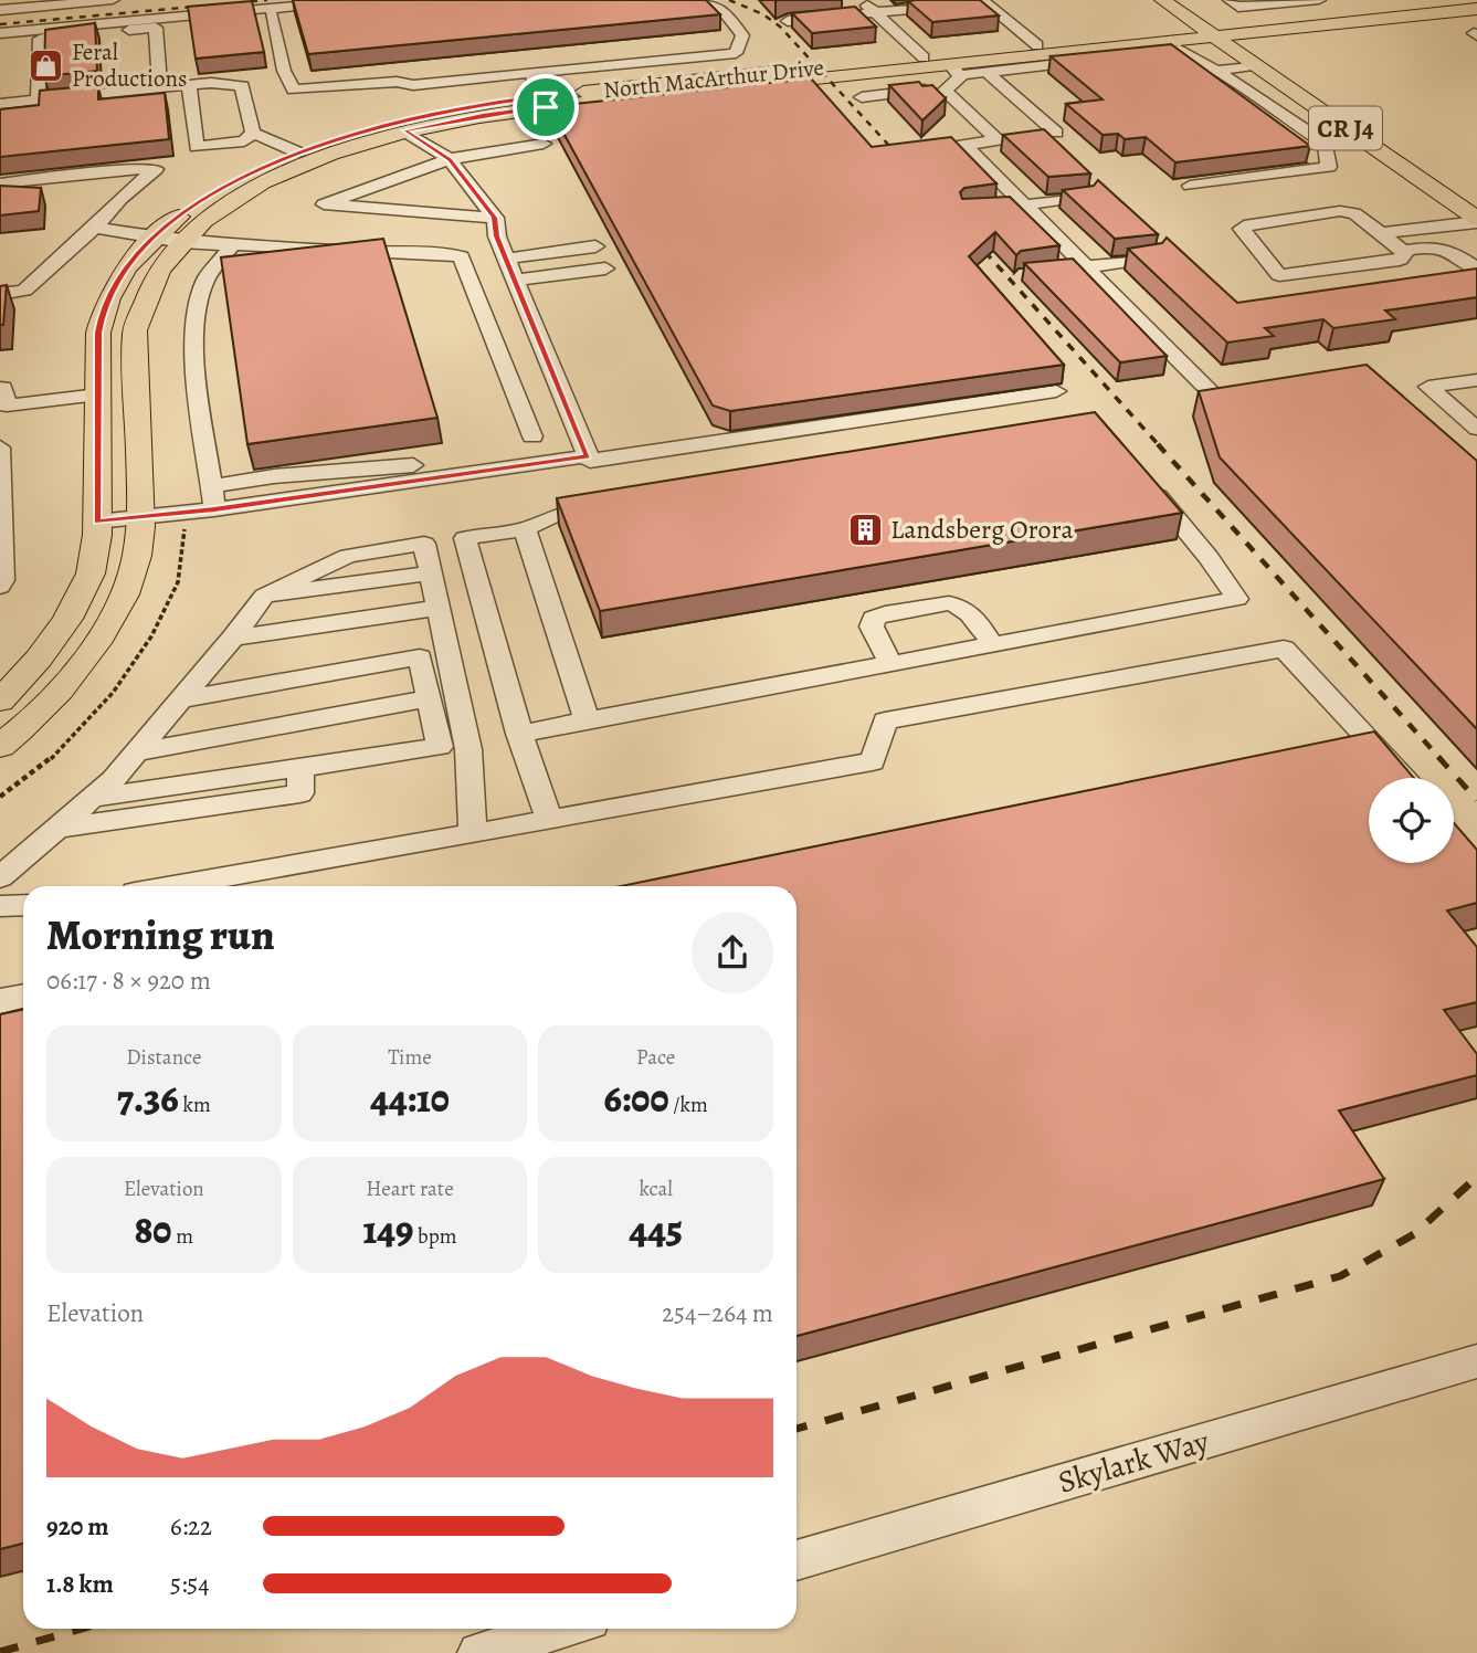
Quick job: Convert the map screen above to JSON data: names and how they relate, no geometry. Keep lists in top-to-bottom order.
{
  "streets": {
    "main road": ["North MacArthur Drive", "CR J4"],
    "street": ["Skylark Way"]
  },
  "crossings": [
    ["North MacArthur Drive", "CR J4"]
  ],
  "places": {
    "shop": ["Feral Productions"],
    "building": ["Landsberg Orora"]
  },
  "page": {
    "heading": ["Morning run", "06:17 · 8 × 920 m"],
    "stats": [
      ["Distance", "7.36 km"],
      ["Time", "44:10"],
      ["Pace", "6:00 /km"],
      ["Elevation", "80 m"],
      ["Heart rate", "149 bpm"],
      ["kcal", "445"]
    ],
    "chart": ["Elevation", "254–264 m"],
    "list": [
      {
        "name": "920 m",
        "note": "6:22"
      },
      {
        "name": "1.8 km",
        "note": "5:54"
      }
    ]
  }
}
